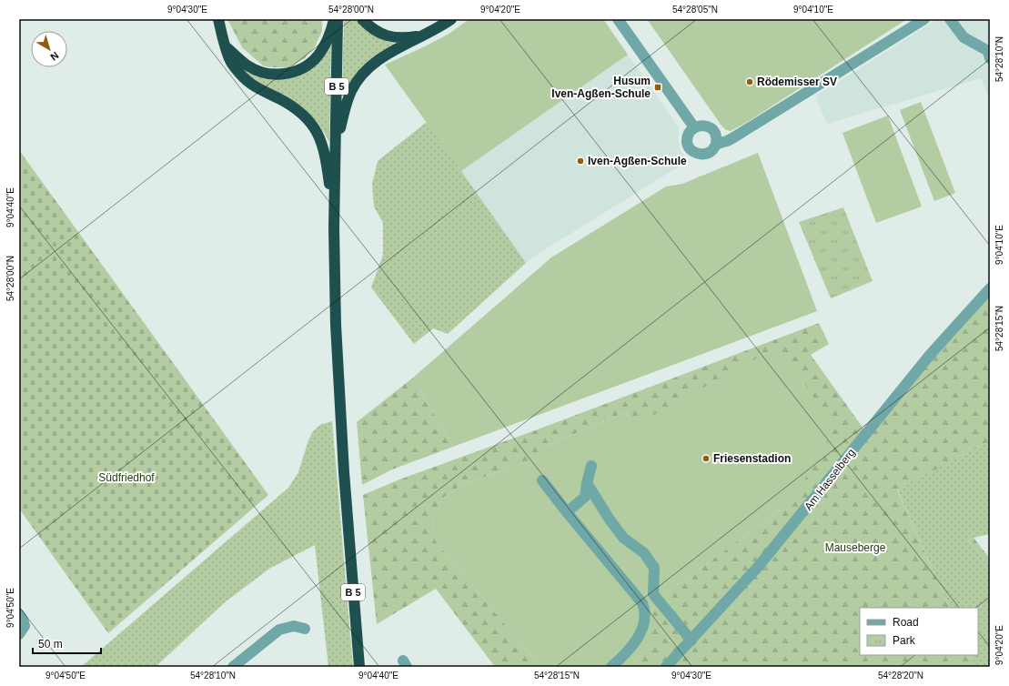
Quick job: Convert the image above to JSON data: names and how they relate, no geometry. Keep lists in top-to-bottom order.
{
  "streets": {
    "highway": ["B 5"],
    "street": ["Am Hasselberg"]
  },
  "parks": ["Südfriedhof", "Mauseberge"],
  "places": {
    "other": ["Rödemisser SV", "Iven-Agßen-Schule", "Friesenstadion"],
    "transit": ["Husum Iven-Agßen-Schule"]
  },
  "legend": ["Road", "Park"],
  "scale_bar": "50 m",
  "north": "bottom right",
  "coordinates": [
    "9°04'30\"E",
    "54°28'00\"N",
    "9°04'20\"E",
    "54°28'05\"N",
    "9°04'10\"E",
    "54°28'10\"N",
    "9°04'40\"E",
    "54°28'15\"N",
    "9°04'50\"E",
    "54°28'20\"N"
  ]
}
